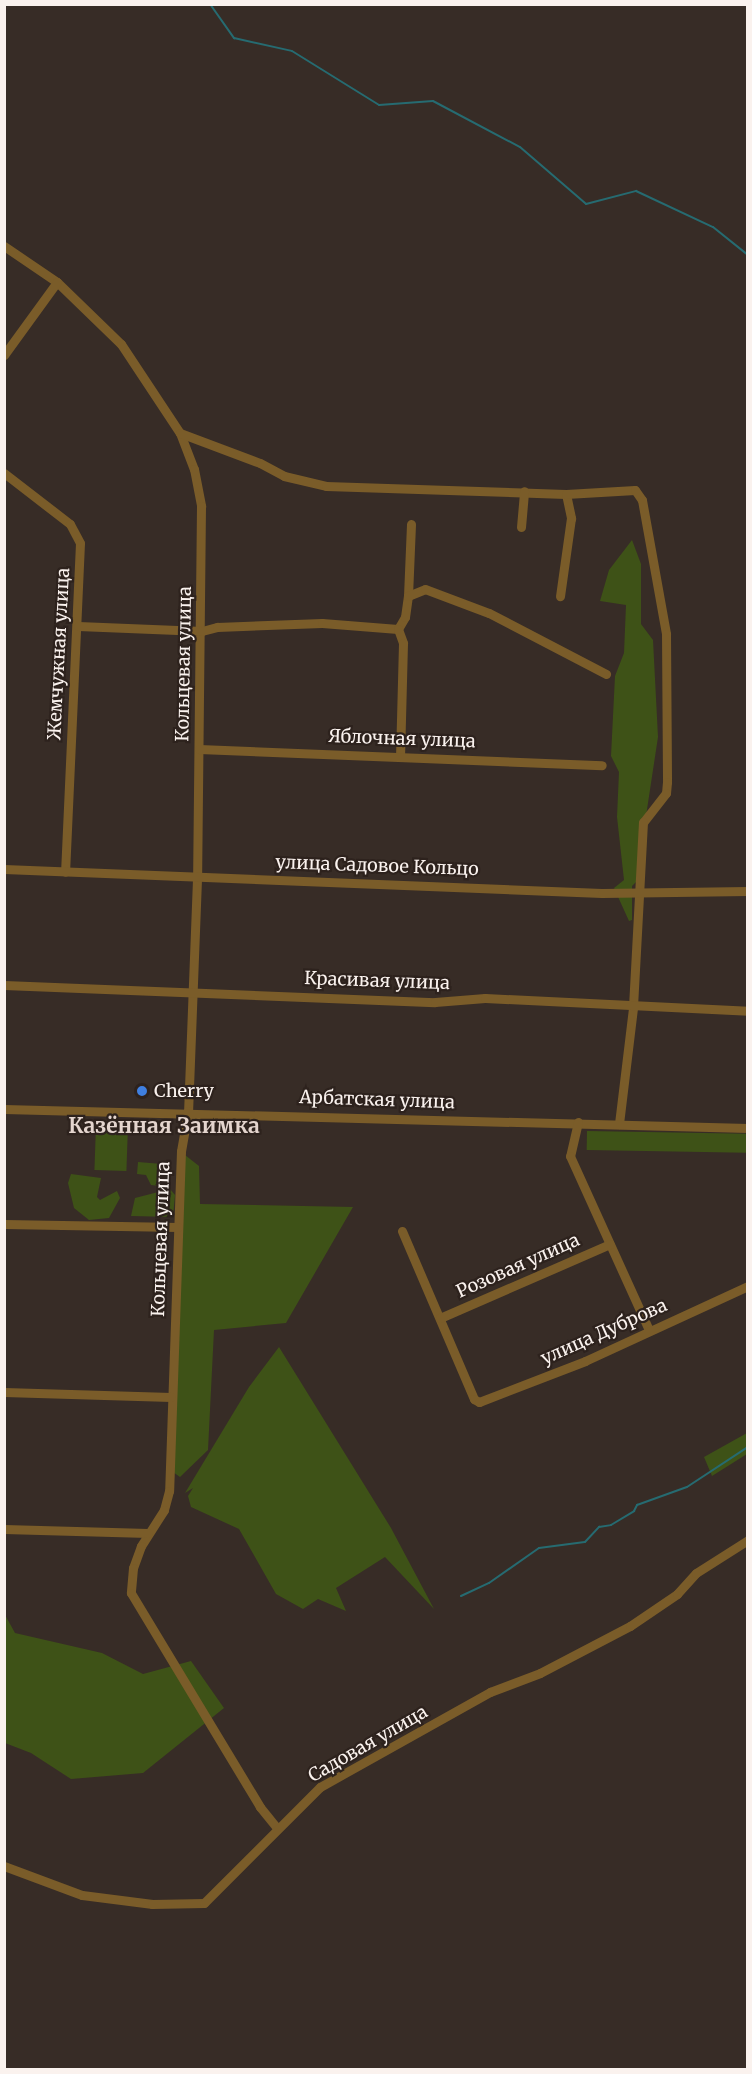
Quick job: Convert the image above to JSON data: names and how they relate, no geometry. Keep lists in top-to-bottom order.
{
  "streets": {
    "street": [
      "Жемчужная улица",
      "Кольцевая улица",
      "Яблочная улица",
      "улица Садовое Кольцо",
      "Красивая улица",
      "Арбатская улица",
      "Розовая улица",
      "улица Дуброва",
      "Садовая улица"
    ]
  },
  "crossings": [
    ["Жемчужная улица", "улица Садовое Кольцо"],
    ["Кольцевая улица", "Яблочная улица"],
    ["Кольцевая улица", "улица Садовое Кольцо"],
    ["Кольцевая улица", "Красивая улица"],
    ["Кольцевая улица", "Арбатская улица"],
    ["Кольцевая улица", "Садовая улица"],
    ["Розовая улица", "улица Дуброва"]
  ],
  "districts": ["Казённая Заимка"],
  "places": ["Cherry"]
}
